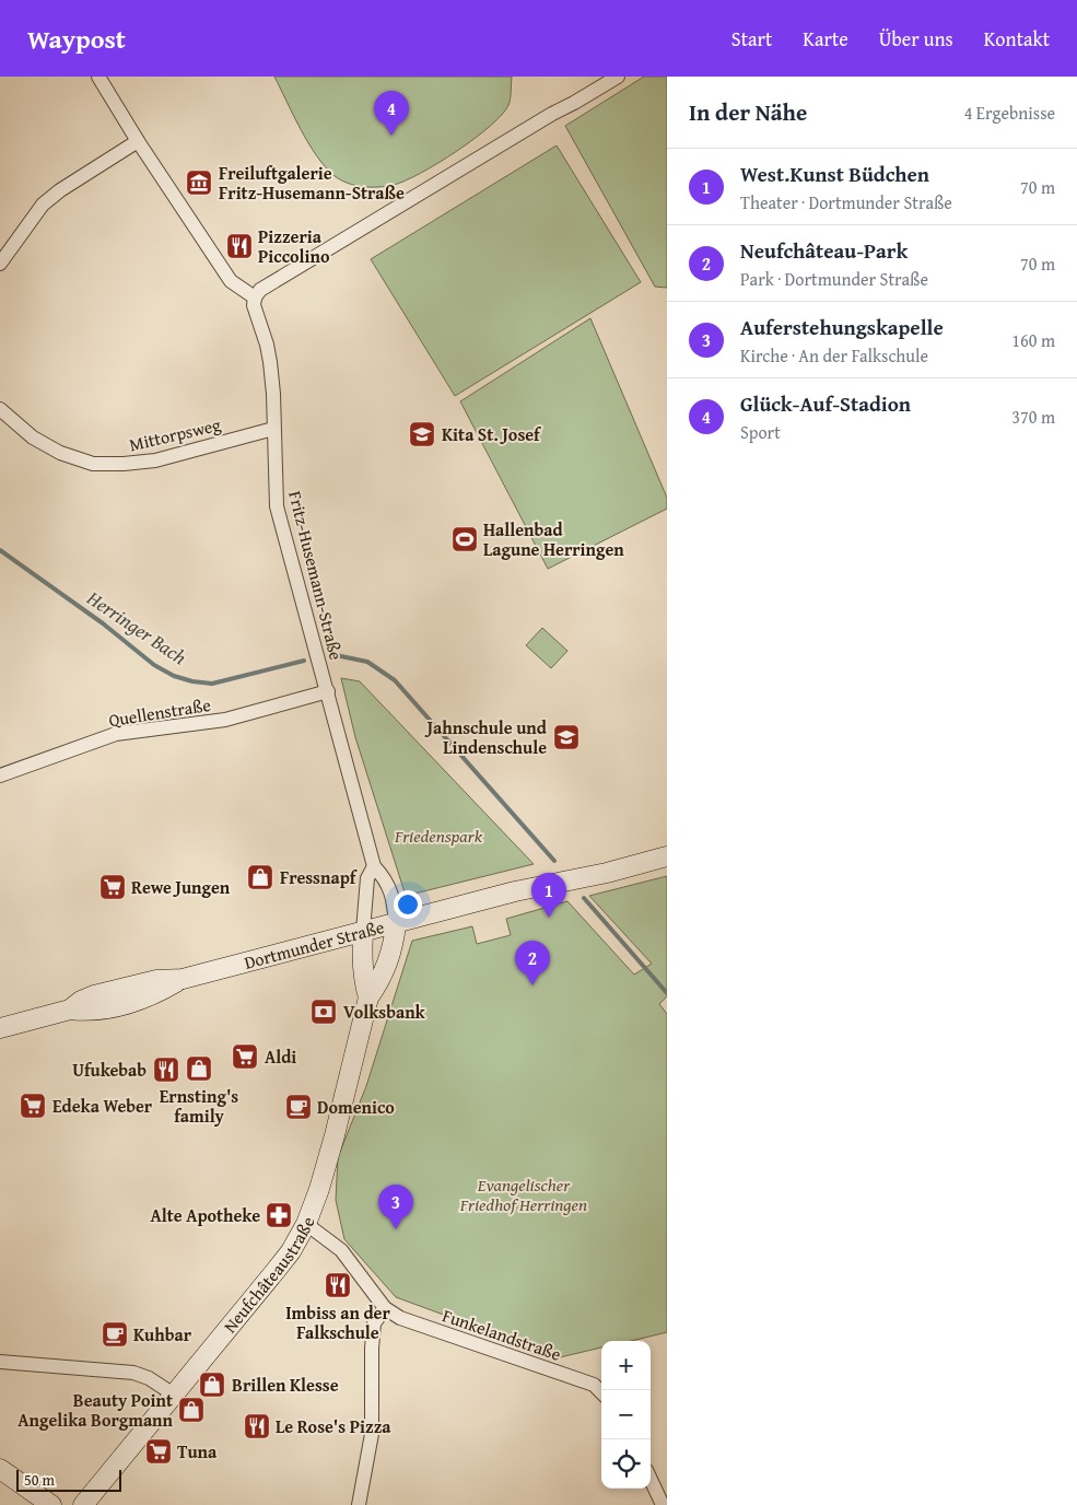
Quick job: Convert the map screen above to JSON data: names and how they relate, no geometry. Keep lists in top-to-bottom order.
{
  "streets": {
    "main road": ["Dortmunder Straße", "Neufchâteaustraße"],
    "street": [
      "Mittorpsweg",
      "Fritz-Husemann-Straße",
      "Quellenstraße",
      "Funkelandstraße"
    ]
  },
  "crossings": [
    ["Mittorpsweg", "Fritz-Husemann-Straße"],
    ["Fritz-Husemann-Straße", "Quellenstraße"],
    ["Fritz-Husemann-Straße", "Dortmunder Straße"],
    ["Fritz-Husemann-Straße", "Neufchâteaustraße"],
    ["Dortmunder Straße", "Neufchâteaustraße"]
  ],
  "water": ["Herringer Bach"],
  "parks": ["Friedenspark", "Evangelischer Friedhof Herringen"],
  "places": {
    "museum": ["Freiluftgalerie Fritz-Husemann-Straße"],
    "restaurant": [
      "Pizzeria Piccolino",
      "Ufukebab",
      "Imbiss an der Falkschule",
      "Le Rose's Pizza"
    ],
    "school or university": ["Kita St. Josef", "Jahnschule und Lindenschule"],
    "sports": ["Hallenbad Lagune Herringen"],
    "shop": [
      "Fressnapf",
      "Ernsting's family",
      "Brillen Klesse",
      "Beauty Point Angelika Borgmann"
    ],
    "supermarket": [
      "Rewe Jungen",
      "Aldi",
      "Edeka Weber",
      "Tuna"
    ],
    "bank": ["Volksbank"],
    "cafe": ["Domenico", "Kuhbar"],
    "pharmacy": ["Alte Apotheke"]
  },
  "scale_bar": "50 m",
  "page": {
    "header": "Waypost",
    "nav": [
      "Start",
      "Karte",
      "Über uns",
      "Kontakt"
    ],
    "heading": ["In der Nähe", "4 Ergebnisse"],
    "pins": [
      "4",
      "1",
      "2",
      "3"
    ],
    "list": [
      {
        "mark": "1",
        "name": "West.Kunst Büdchen",
        "note": "Theater · Dortmunder Straße",
        "value": "70 m"
      },
      {
        "mark": "2",
        "name": "Neufchâteau-Park",
        "note": "Park · Dortmunder Straße",
        "value": "70 m"
      },
      {
        "mark": "3",
        "name": "Auferstehungskapelle",
        "note": "Kirche · An der Falkschule",
        "value": "160 m"
      },
      {
        "mark": "4",
        "name": "Glück-Auf-Stadion",
        "note": "Sport",
        "value": "370 m"
      }
    ],
    "map_buttons": ["+", "−"],
    "scale": "50 m"
  }
}
